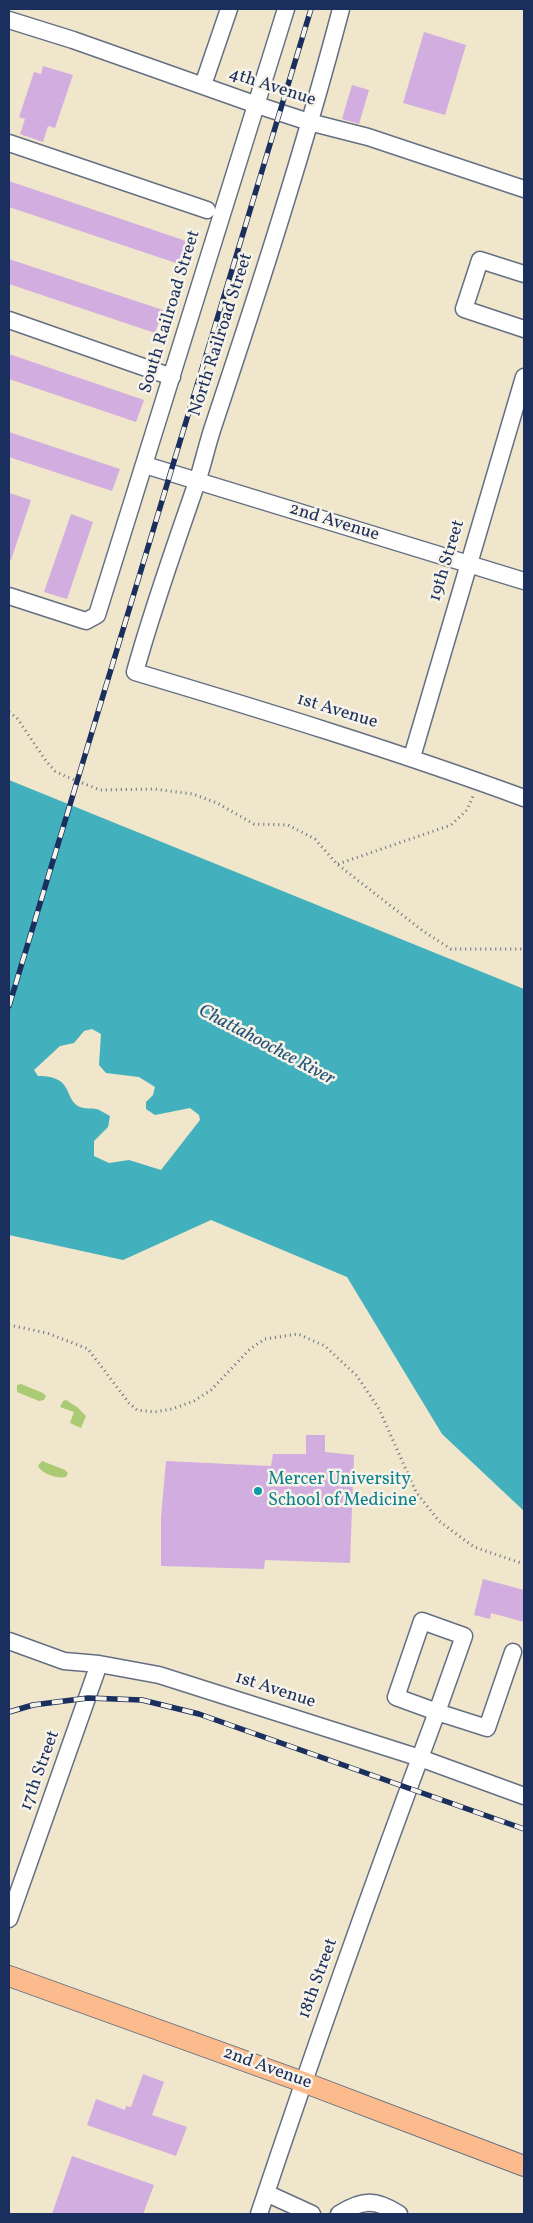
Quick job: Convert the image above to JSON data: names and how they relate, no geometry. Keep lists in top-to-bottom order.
{
  "streets": {
    "main road": ["2nd Avenue"],
    "street": [
      "4th Avenue",
      "South Railroad Street",
      "North Railroad Street",
      "19th Street",
      "1st Avenue",
      "17th Street",
      "18th Street"
    ]
  },
  "crossings": [
    ["4th Avenue", "South Railroad Street"],
    ["4th Avenue", "North Railroad Street"],
    ["South Railroad Street", "2nd Avenue"],
    ["North Railroad Street", "2nd Avenue"],
    ["North Railroad Street", "1st Avenue"],
    ["2nd Avenue", "19th Street"],
    ["2nd Avenue", "18th Street"],
    ["19th Street", "1st Avenue"],
    ["1st Avenue", "17th Street"],
    ["1st Avenue", "18th Street"]
  ],
  "water": ["Chattahoochee River"],
  "places": ["Mercer University School of Medicine"]
}
